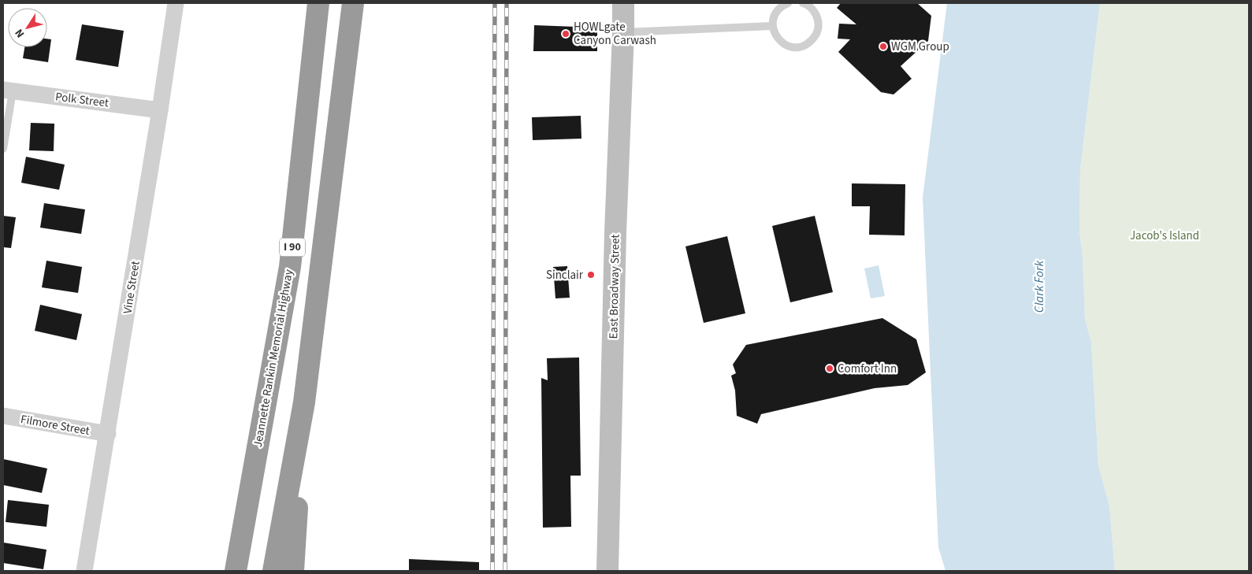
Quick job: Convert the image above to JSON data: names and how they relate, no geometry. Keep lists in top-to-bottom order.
{
  "streets": {
    "highway": ["I 90", "Jeannette Rankin Memorial Highway"],
    "main road": ["East Broadway Street"],
    "street": ["Polk Street", "Vine Street", "Filmore Street"]
  },
  "crossings": [
    ["Polk Street", "Vine Street"],
    ["Vine Street", "Filmore Street"]
  ],
  "water": ["Clark Fork"],
  "parks": ["Jacob's Island"],
  "places": [
    "HOWLgate Canyon Carwash",
    "WGM Group",
    "Sinclair",
    "Comfort Inn"
  ],
  "north": "bottom left"
}
